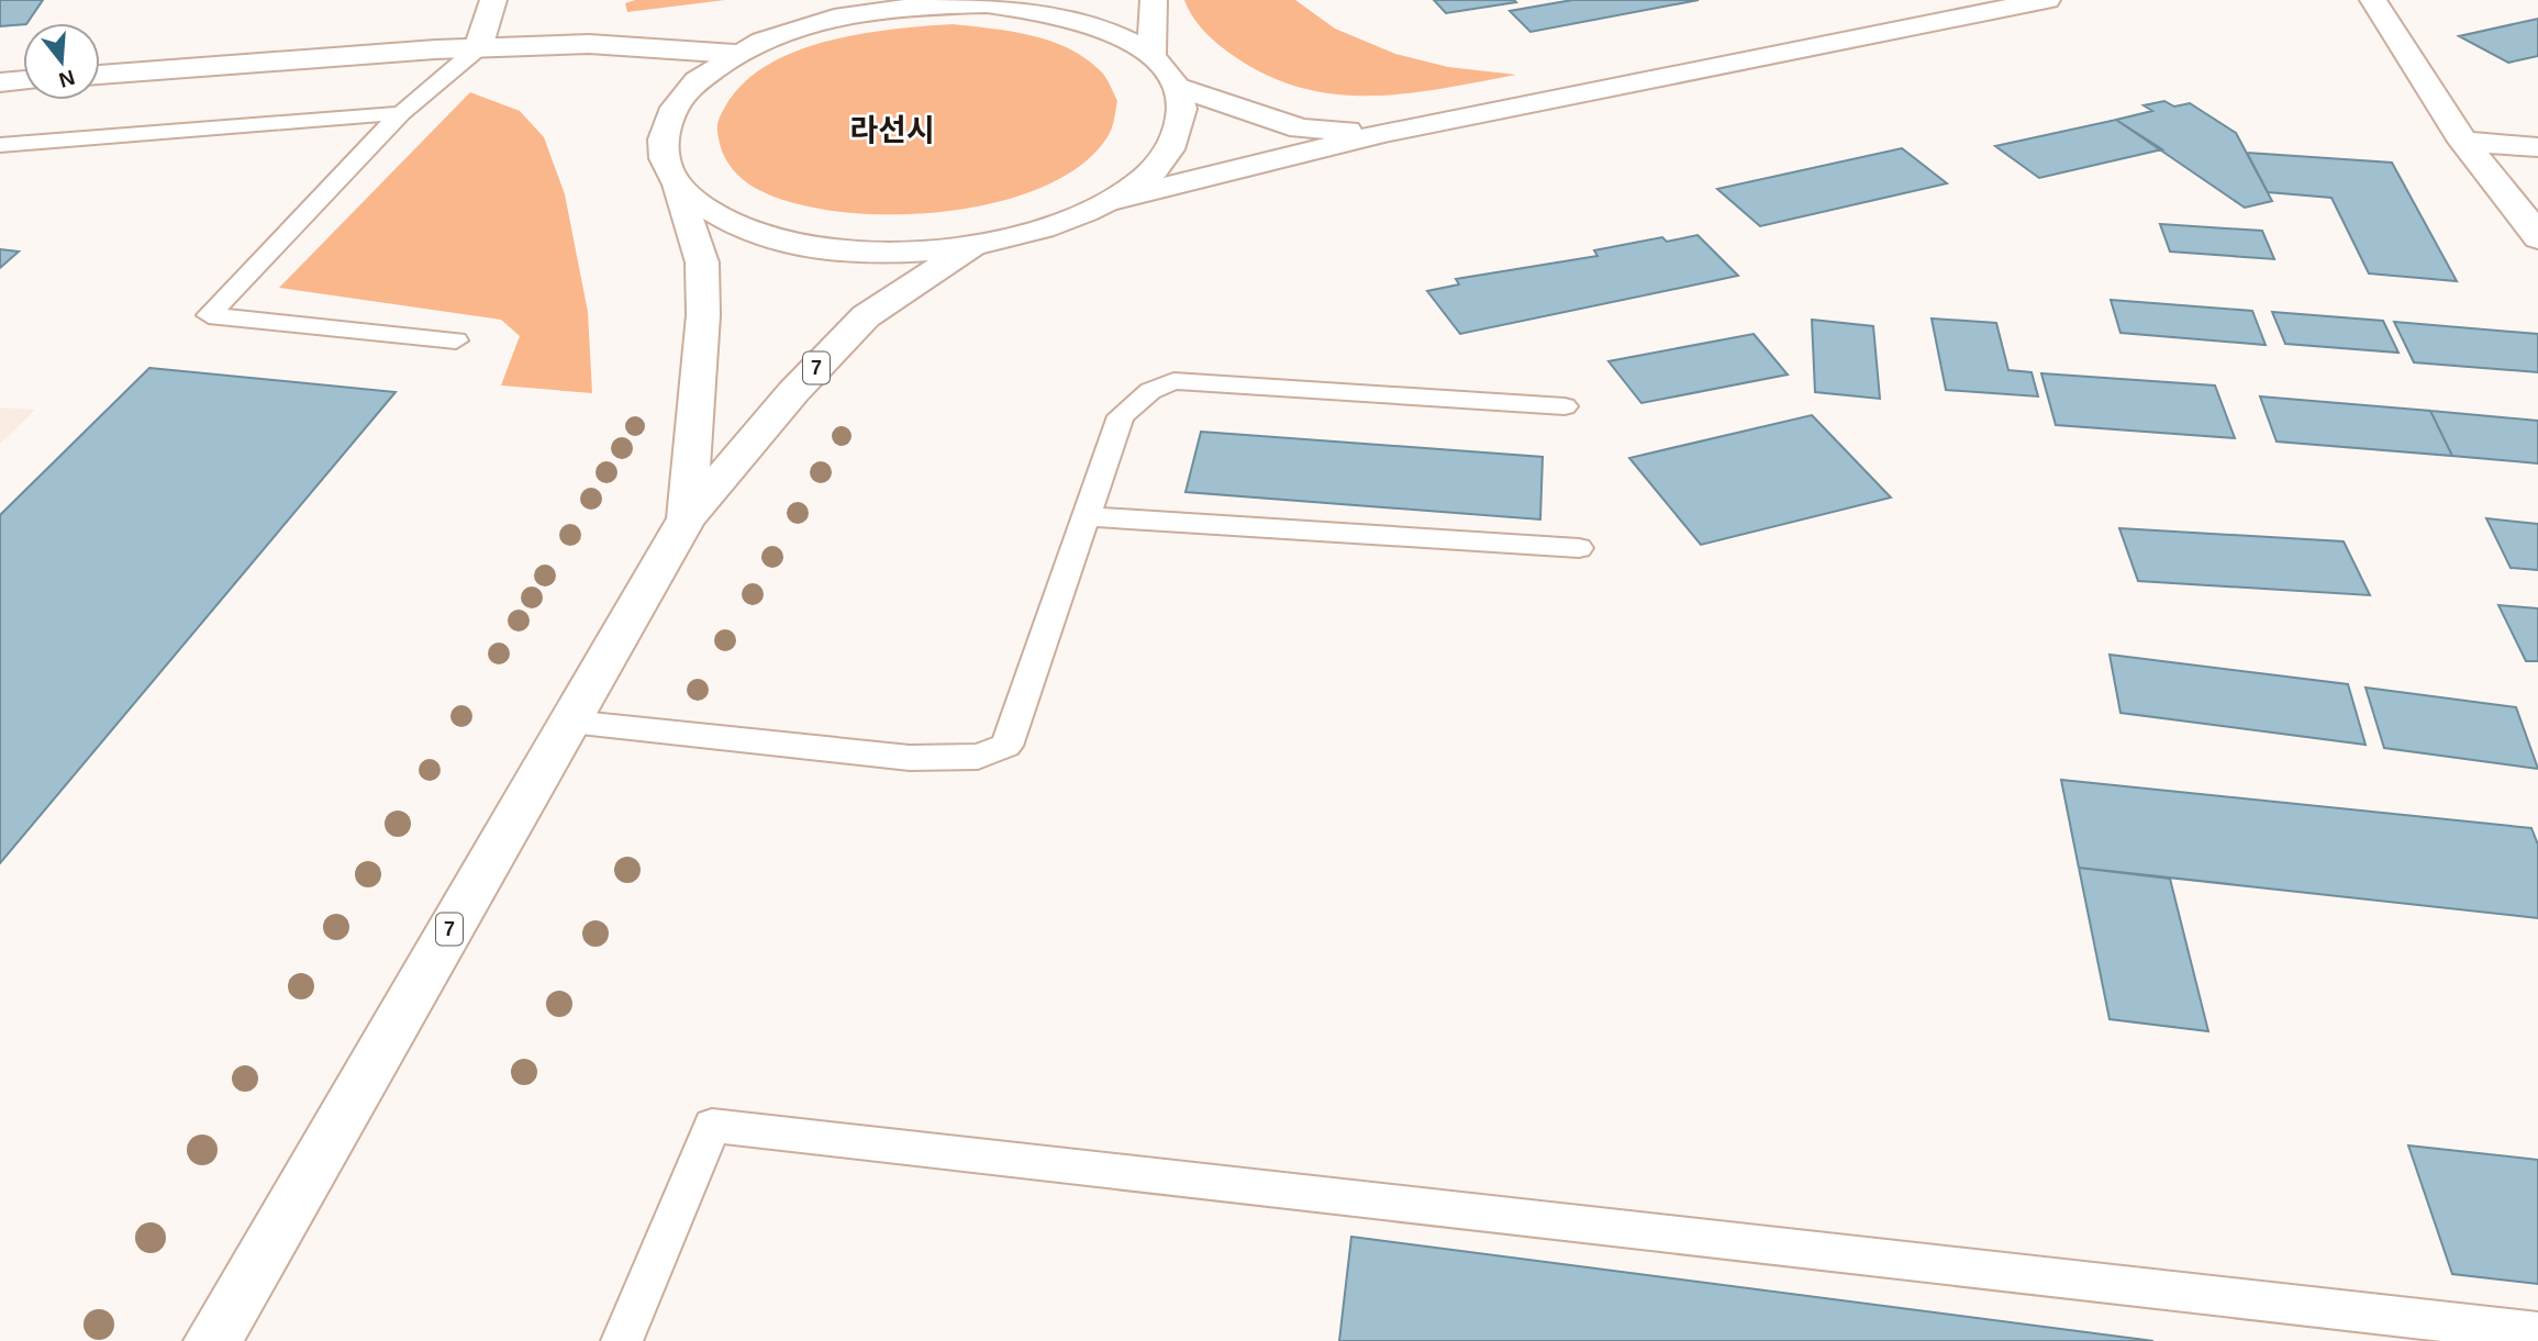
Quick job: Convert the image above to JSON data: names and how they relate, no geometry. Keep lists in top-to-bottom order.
{
  "streets": {
    "main road": ["7"]
  },
  "districts": ["라선시"],
  "north": "bottom"
}
